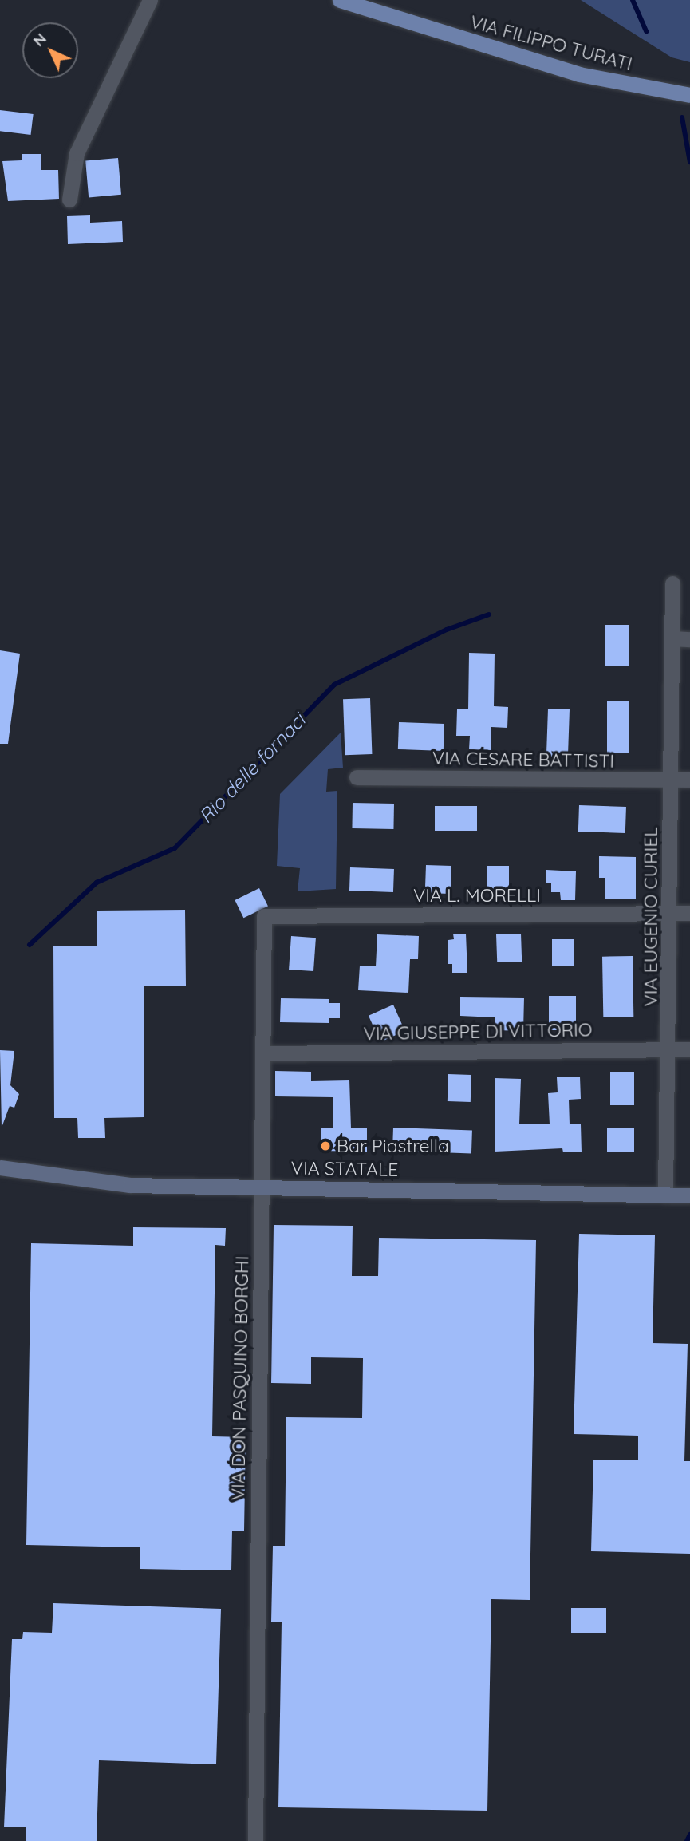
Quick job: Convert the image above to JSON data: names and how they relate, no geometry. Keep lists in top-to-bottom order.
{
  "streets": {
    "main road": ["VIA FILIPPO TURATI", "VIA STATALE"],
    "street": [
      "VIA CESARE BATTISTI",
      "VIA L. MORELLI",
      "VIA EUGENIO CURIEL",
      "VIA GIUSEPPE DI VITTORIO",
      "VIA DON PASQUINO BORGHI"
    ]
  },
  "crossings": [
    ["VIA CESARE BATTISTI", "VIA EUGENIO CURIEL"],
    ["VIA L. MORELLI", "VIA EUGENIO CURIEL"],
    ["VIA L. MORELLI", "VIA DON PASQUINO BORGHI"],
    ["VIA EUGENIO CURIEL", "VIA GIUSEPPE DI VITTORIO"],
    ["VIA EUGENIO CURIEL", "VIA STATALE"],
    ["VIA GIUSEPPE DI VITTORIO", "VIA DON PASQUINO BORGHI"],
    ["VIA STATALE", "VIA DON PASQUINO BORGHI"]
  ],
  "water": ["Rio delle fornaci"],
  "places": ["Bar Piastrella"],
  "north": "top left"
}
